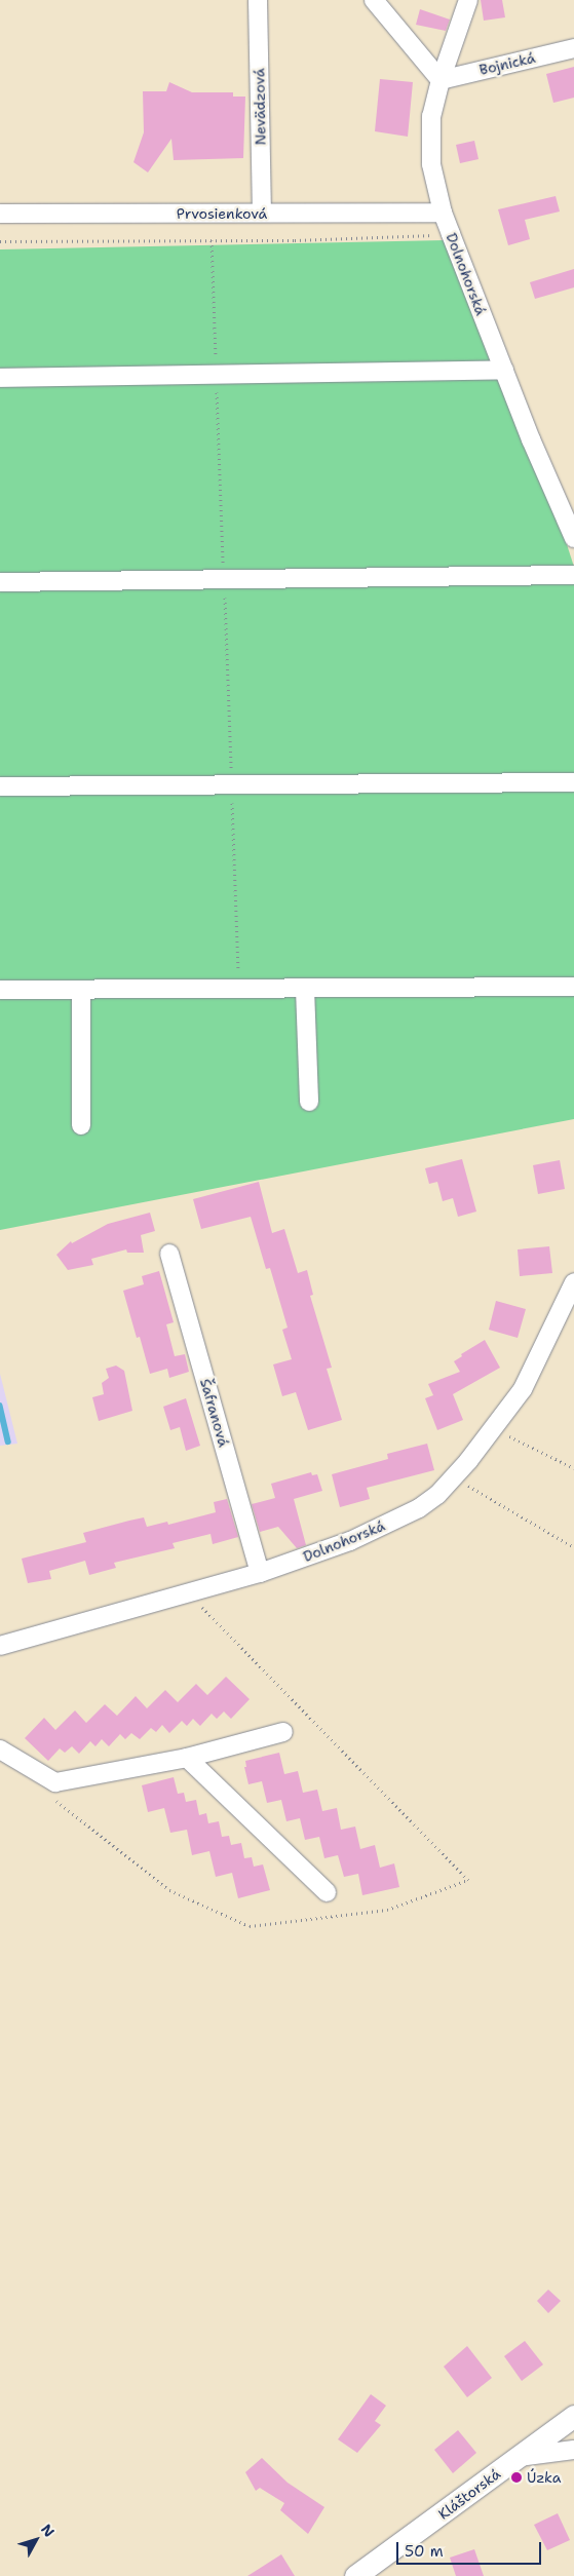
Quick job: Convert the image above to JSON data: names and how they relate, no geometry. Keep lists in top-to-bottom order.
{
  "streets": {
    "street": [
      "Bojnická",
      "Nevädzová",
      "Prvosienková",
      "Dolnohorská",
      "Šafranová",
      "Kláštorská"
    ]
  },
  "crossings": [
    ["Bojnická", "Dolnohorská"],
    ["Nevädzová", "Prvosienková"],
    ["Prvosienková", "Dolnohorská"],
    ["Dolnohorská", "Šafranová"]
  ],
  "places": ["Úzka"],
  "scale_bar": "50 m",
  "north": "top right"
}
